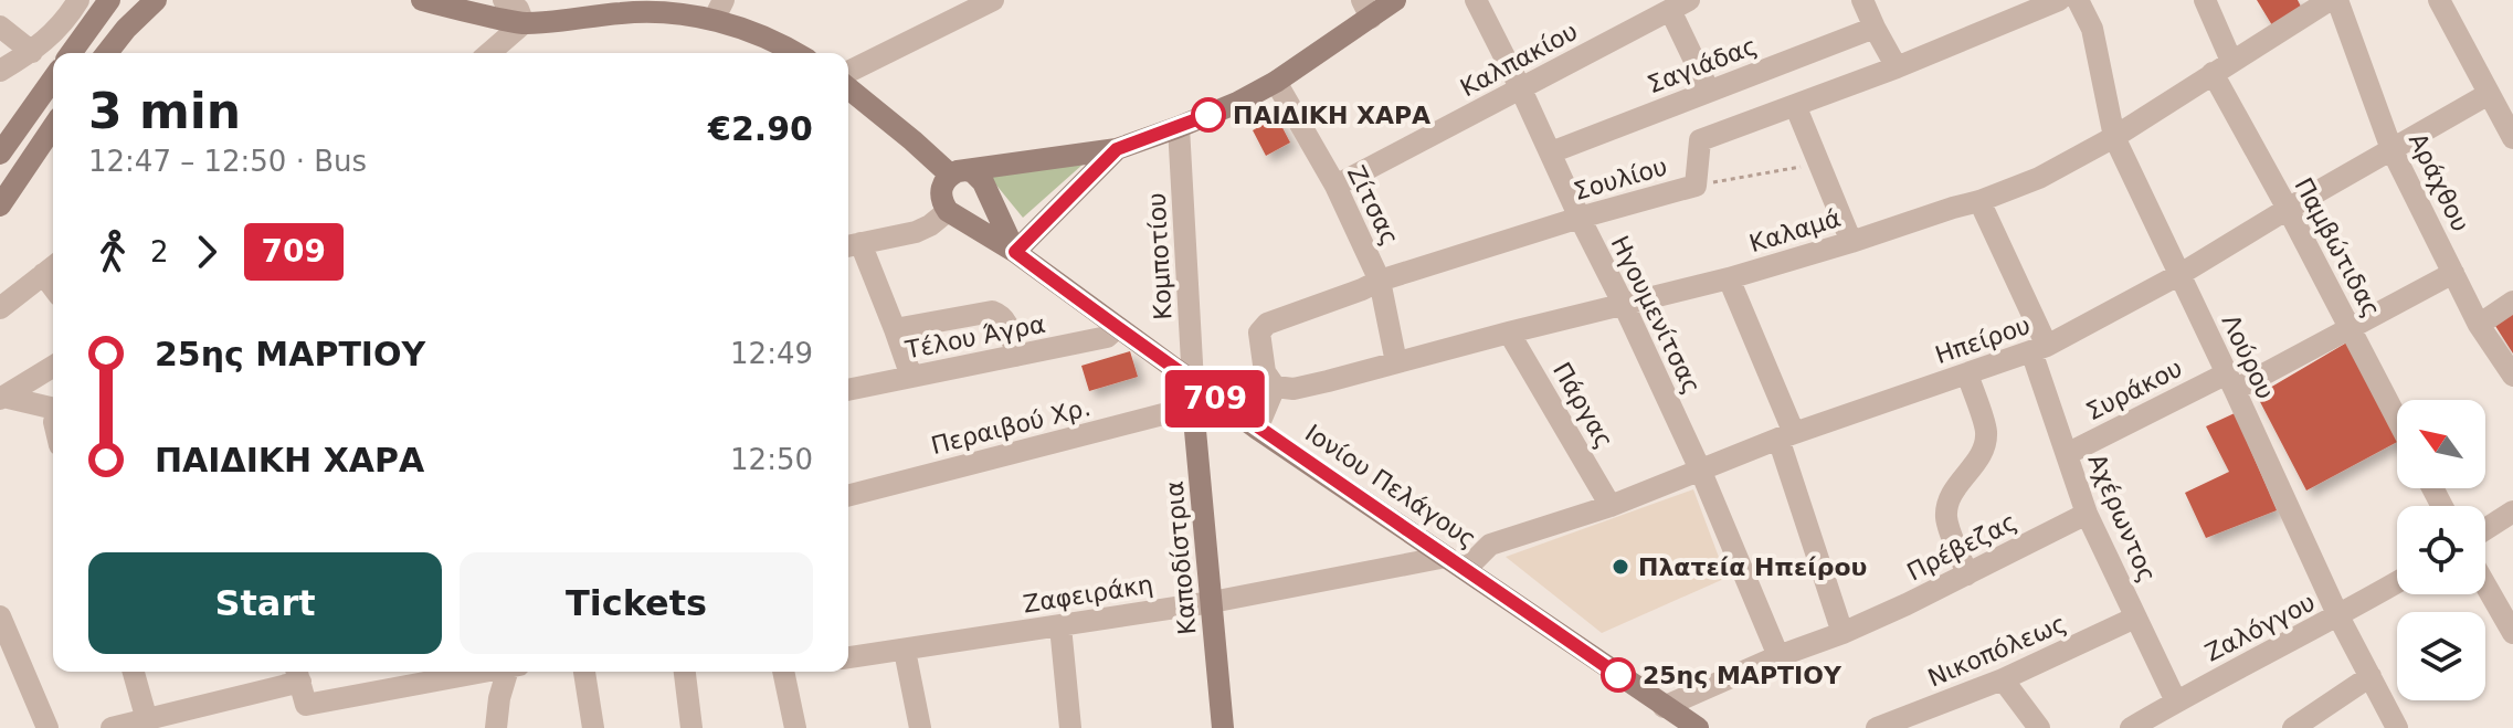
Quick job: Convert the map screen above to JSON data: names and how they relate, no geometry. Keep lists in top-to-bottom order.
{
  "streets": {
    "street": [
      "Καλπακίου",
      "Σαγιάδας",
      "Σουλίου",
      "Αράχθου",
      "Ζίτσας",
      "Καλαμά",
      "Παμβώτιδας",
      "Κομποτίου",
      "Ηγουμενίτσας",
      "Τέλου Άγρα",
      "Ηπείρου",
      "Λούρου",
      "Συράκου",
      "Πάργας",
      "Περαιβού Χρ.",
      "Ιονίου Πελάγους",
      "Αχέρωντος",
      "Πρέβεζας",
      "Καποδίστρια",
      "Ζαφειράκη",
      "Ζαλόγγου",
      "Νικοπόλεως"
    ]
  },
  "crossings": [
    ["Καλπακίου", "Ζίτσας"],
    ["Καλπακίου", "Ηγουμενίτσας"],
    ["Σαγιάδας", "Ηγουμενίτσας"],
    ["Σουλίου", "Ζίτσας"],
    ["Σουλίου", "Καλαμά"],
    ["Σουλίου", "Ηγουμενίτσας"],
    ["Αράχθου", "Ηπείρου"],
    ["Αράχθου", "Συράκου"],
    ["Ζίτσας", "Καλαμά"],
    ["Καλαμά", "Παμβώτιδας"],
    ["Καλαμά", "Ηγουμενίτσας"],
    ["Καλαμά", "Λούρου"],
    ["Καλαμά", "Πάργας"],
    ["Καλαμά", "Αχέρωντος"],
    ["Παμβώτιδας", "Ηπείρου"],
    ["Παμβώτιδας", "Συράκου"],
    ["Κομποτίου", "Ιονίου Πελάγους"],
    ["Κομποτίου", "Καποδίστρια"],
    ["Ηγουμενίτσας", "Ηπείρου"],
    ["Ηγουμενίτσας", "Πρέβεζας"],
    ["Τέλου Άγρα", "Ιονίου Πελάγους"],
    ["Ηπείρου", "Λούρου"],
    ["Ηπείρου", "Πάργας"],
    ["Ηπείρου", "Ιονίου Πελάγους"],
    ["Ηπείρου", "Αχέρωντος"],
    ["Λούρου", "Συράκου"],
    ["Λούρου", "Ζαλόγγου"],
    ["Συράκου", "Αχέρωντος"],
    ["Περαιβού Χρ.", "Καποδίστρια"],
    ["Ιονίου Πελάγους", "Πρέβεζας"],
    ["Ιονίου Πελάγους", "Καποδίστρια"],
    ["Ιονίου Πελάγους", "Ζαφειράκη"],
    ["Αχέρωντος", "Πρέβεζας"],
    ["Αχέρωντος", "Ζαλόγγου"],
    ["Αχέρωντος", "Νικοπόλεως"],
    ["Καποδίστρια", "Ζαφειράκη"]
  ],
  "places": ["ΠΑΙΔΙΚΗ ΧΑΡΑ", "Πλατεία Ηπείρου", "25ης ΜΑΡΤΙΟΥ"],
  "lines": ["bus line 709"],
  "north": "top left",
  "page": {
    "on_map": "709",
    "heading": ["3 min", "12:47 – 12:50 · Bus", "€2.90"],
    "legs": ["2", "709"],
    "list": [
      {
        "name": "25ης ΜΑΡΤΙΟΥ",
        "value": "12:49"
      },
      {
        "name": "ΠΑΙΔΙΚΗ ΧΑΡΑ",
        "value": "12:50"
      }
    ],
    "buttons": ["Start", "Tickets"]
  }
}
